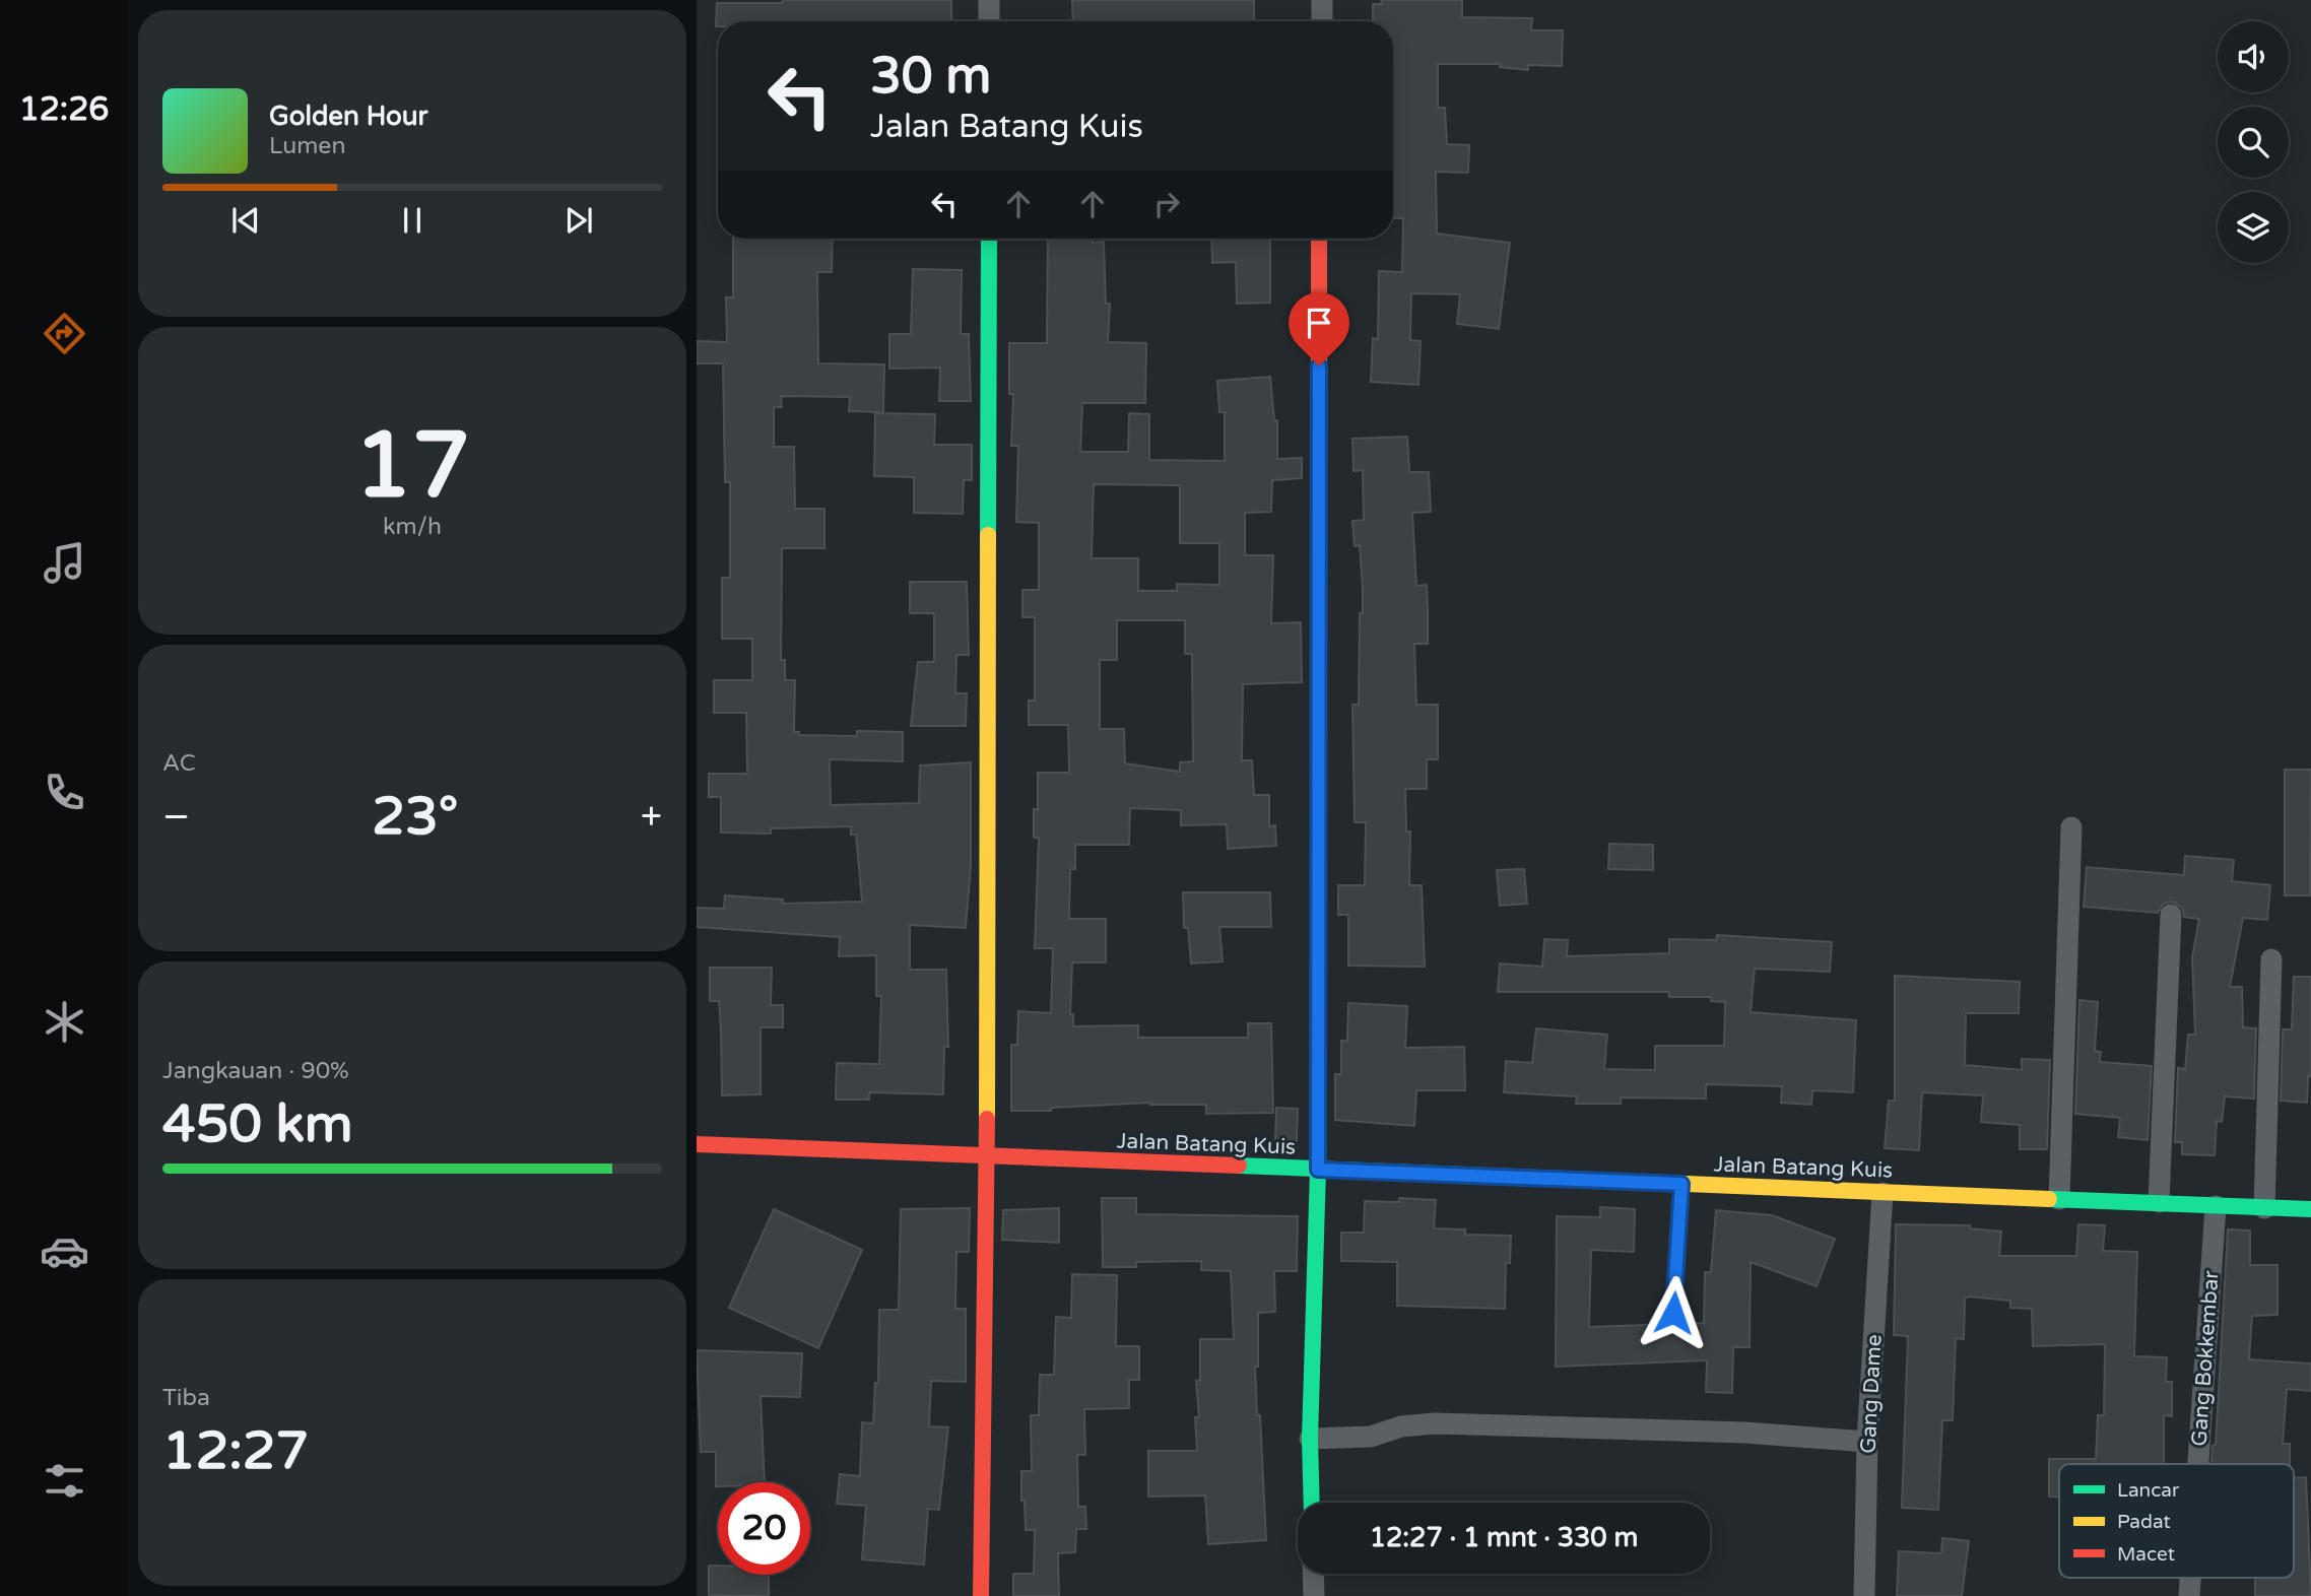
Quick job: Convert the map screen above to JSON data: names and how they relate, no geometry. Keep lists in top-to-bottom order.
{
  "streets": {
    "street": ["Jalan Batang Kuis", "Gang Bokkembar", "Gang Dame"]
  },
  "crossings": [
    ["Jalan Batang Kuis", "Gang Bokkembar"],
    ["Jalan Batang Kuis", "Gang Dame"]
  ],
  "legend": ["Lancar", "Padat", "Macet"],
  "page": {
    "tabs": "12:26",
    "turn": ["30 m", "Jalan Batang Kuis"],
    "song": ["Golden Hour", "Lumen"],
    "tile": [
      ["17", "km/h"],
      "AC",
      ["Jangkauan · 90%", "450 km"],
      ["Tiba", "12:27"]
    ],
    "heat": ["−", "23°", "+"],
    "limit": "20",
    "trip": "12:27 · 1 mnt · 330 m"
  }
}
